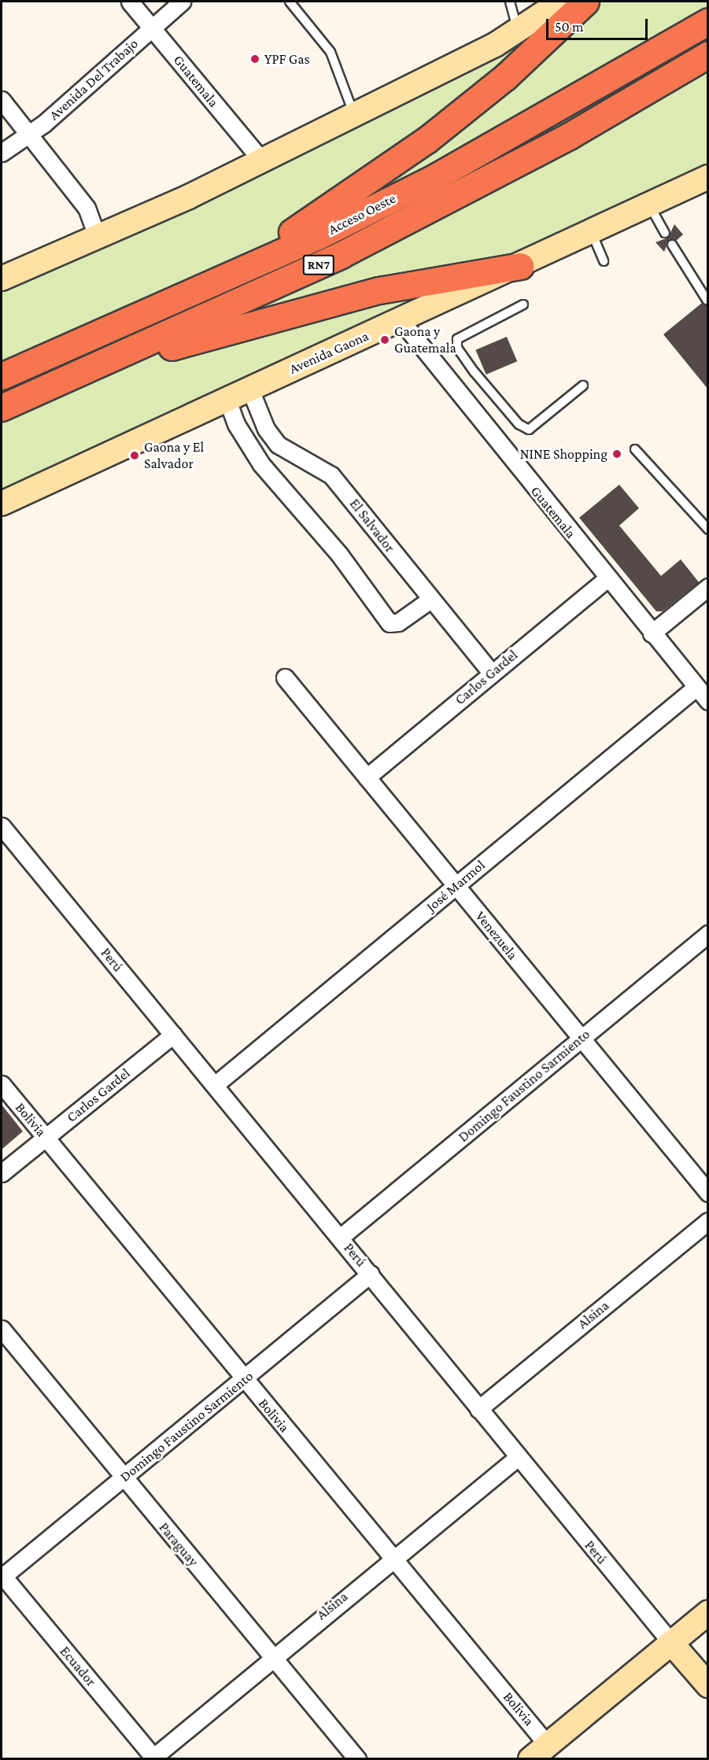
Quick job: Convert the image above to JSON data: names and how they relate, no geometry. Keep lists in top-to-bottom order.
{
  "streets": {
    "highway": ["Acceso Oeste", "RN7"],
    "street": [
      "Avenida Del Trabajo",
      "Guatemala",
      "Avenida Gaona",
      "El Salvador",
      "Carlos Gardel",
      "José Marmol",
      "Venezuela",
      "Perú",
      "Domingo Faustino Sarmiento",
      "Bolivia",
      "Alsina",
      "Paraguay",
      "Ecuador"
    ]
  },
  "crossings": [
    ["Avenida Del Trabajo", "Guatemala"],
    ["Guatemala", "Avenida Gaona"],
    ["Guatemala", "Carlos Gardel"],
    ["Guatemala", "José Marmol"],
    ["Avenida Gaona", "El Salvador"],
    ["El Salvador", "Carlos Gardel"],
    ["Carlos Gardel", "Venezuela"],
    ["Carlos Gardel", "Perú"],
    ["Carlos Gardel", "Bolivia"],
    ["José Marmol", "Venezuela"],
    ["José Marmol", "Perú"],
    ["Venezuela", "Domingo Faustino Sarmiento"],
    ["Perú", "Domingo Faustino Sarmiento"],
    ["Perú", "Alsina"],
    ["Domingo Faustino Sarmiento", "Bolivia"],
    ["Domingo Faustino Sarmiento", "Paraguay"],
    ["Domingo Faustino Sarmiento", "Ecuador"],
    ["Bolivia", "Alsina"],
    ["Alsina", "Paraguay"],
    ["Alsina", "Ecuador"]
  ],
  "places": [
    "YPF Gas",
    "Gaona y Guatemala",
    "NINE Shopping",
    "Gaona y El Salvador"
  ],
  "scale_bar": "50 m"
}
